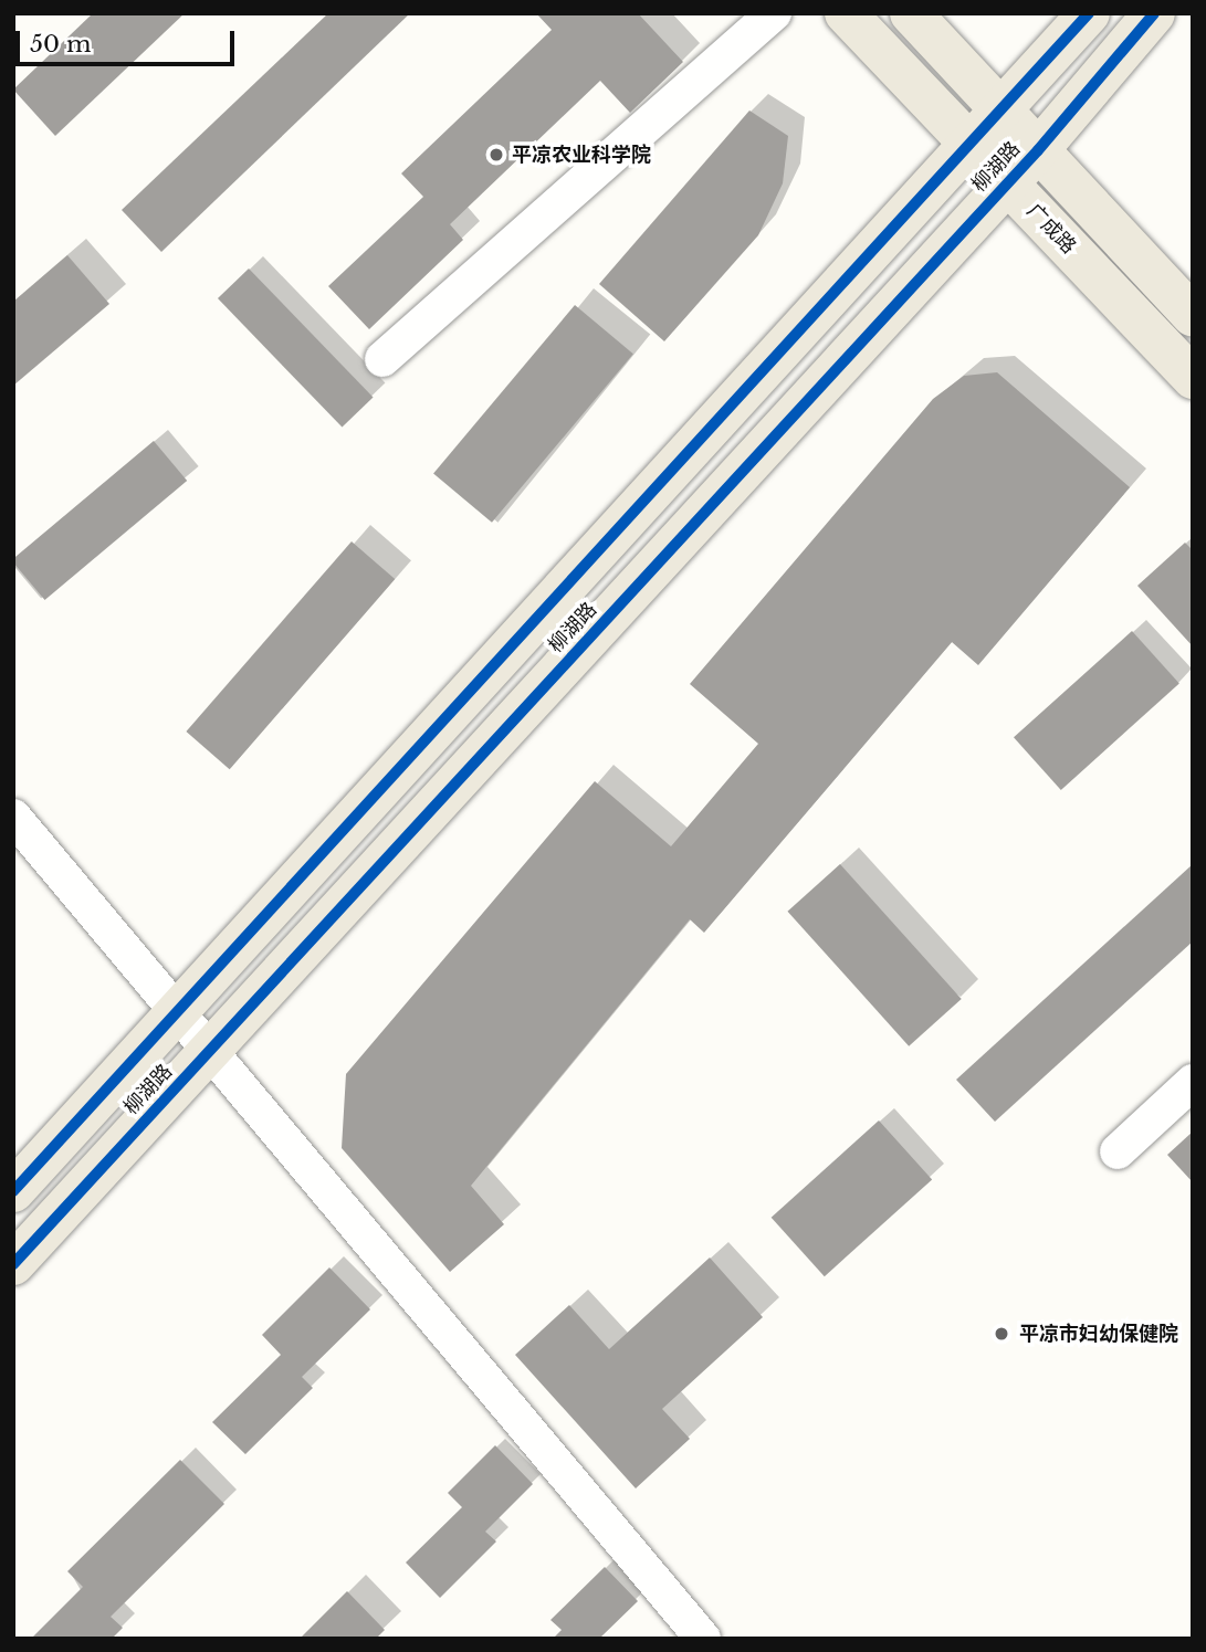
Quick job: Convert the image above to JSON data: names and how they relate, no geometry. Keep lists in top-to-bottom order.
{
  "streets": {
    "main road": ["柳湖路", "广成路"]
  },
  "crossings": [
    ["柳湖路", "广成路"]
  ],
  "places": ["平凉农业科学院", "平凉市妇幼保健院"],
  "scale_bar": "50 m"
}
